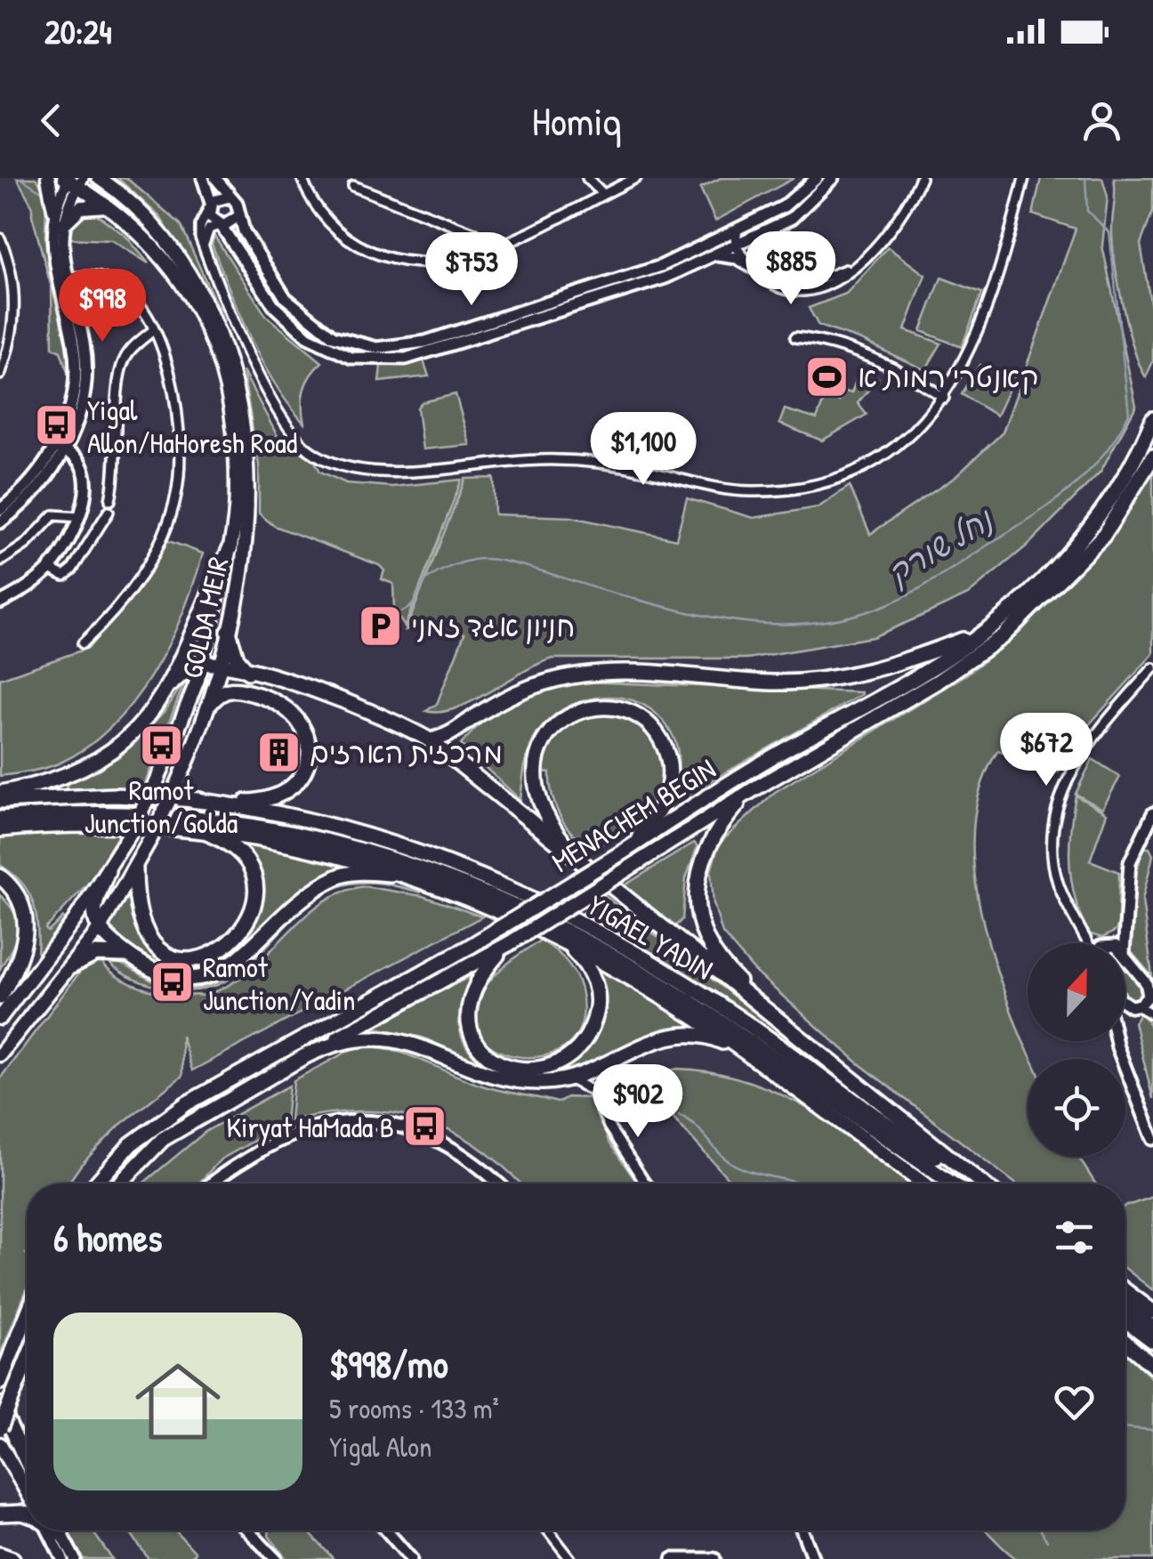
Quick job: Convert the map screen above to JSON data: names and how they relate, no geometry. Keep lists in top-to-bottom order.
{
  "streets": {
    "highway": ["MENACHEM BEGIN", "YIGAEL YADIN"],
    "main road": ["GOLDA MEIR"]
  },
  "water": ["נחל שורק"],
  "places": {
    "sports": ["קאנטרי רמות א"],
    "bus stop": [
      "Yigal Allon/HaHoresh Road",
      "Ramot Junction/Golda",
      "Ramot Junction/Yadin",
      "Kiryat HaMada B"
    ],
    "parking": ["חניון אגד זמני"],
    "building": ["מרכזית הארזים"]
  },
  "north": "top",
  "page": {
    "status": "20:24",
    "header": "Homiq",
    "price": [
      "$885",
      "$753",
      "$998",
      "$1,100",
      "$672",
      "$902"
    ],
    "heading": "6 homes",
    "list": [
      {
        "name": "$998/mo",
        "note": "5 rooms · 133 m² · Yigal Alon"
      }
    ]
  }
}
